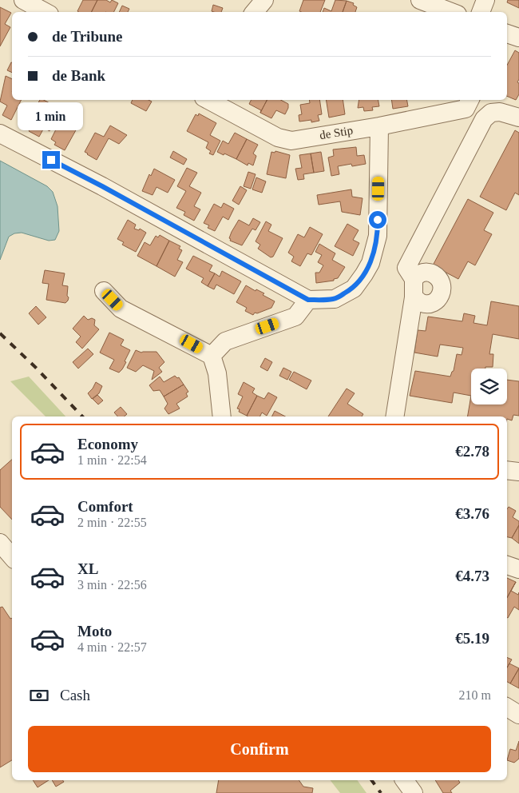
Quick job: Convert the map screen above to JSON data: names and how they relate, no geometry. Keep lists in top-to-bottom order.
{
  "streets": {
    "street": ["de Stip"]
  },
  "page": {
    "banner": ["de Tribune", "de Bank"],
    "bubble": "1 min",
    "list": [
      {
        "name": "Economy",
        "note": "1 min · 22:54",
        "value": "€2.78"
      },
      {
        "name": "Comfort",
        "note": "2 min · 22:55",
        "value": "€3.76"
      },
      {
        "name": "XL",
        "note": "3 min · 22:56",
        "value": "€4.73"
      },
      {
        "name": "Moto",
        "note": "4 min · 22:57",
        "value": "€5.19"
      }
    ],
    "pay": ["Cash", "210 m"],
    "buttons": "Confirm"
  }
}
